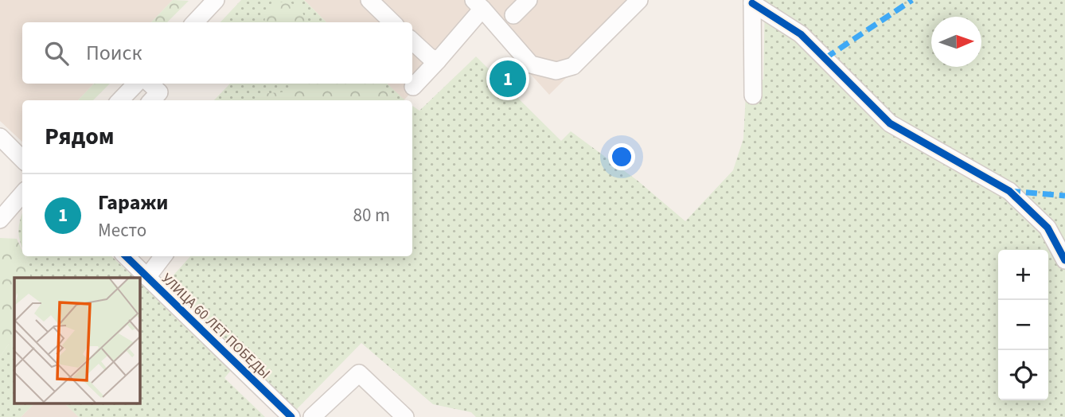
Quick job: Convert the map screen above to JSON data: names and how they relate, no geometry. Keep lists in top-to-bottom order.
{
  "streets": {
    "street": ["УЛИЦА 60 ЛЕТ ПОБЕДЫ"]
  },
  "north": "right",
  "page": {
    "search": "Поиск",
    "pins": "1",
    "heading": "Рядом",
    "list": [
      {
        "mark": "1",
        "name": "Гаражи",
        "note": "Место",
        "value": "80 m"
      }
    ],
    "map_buttons": ["+", "−"]
  }
}
